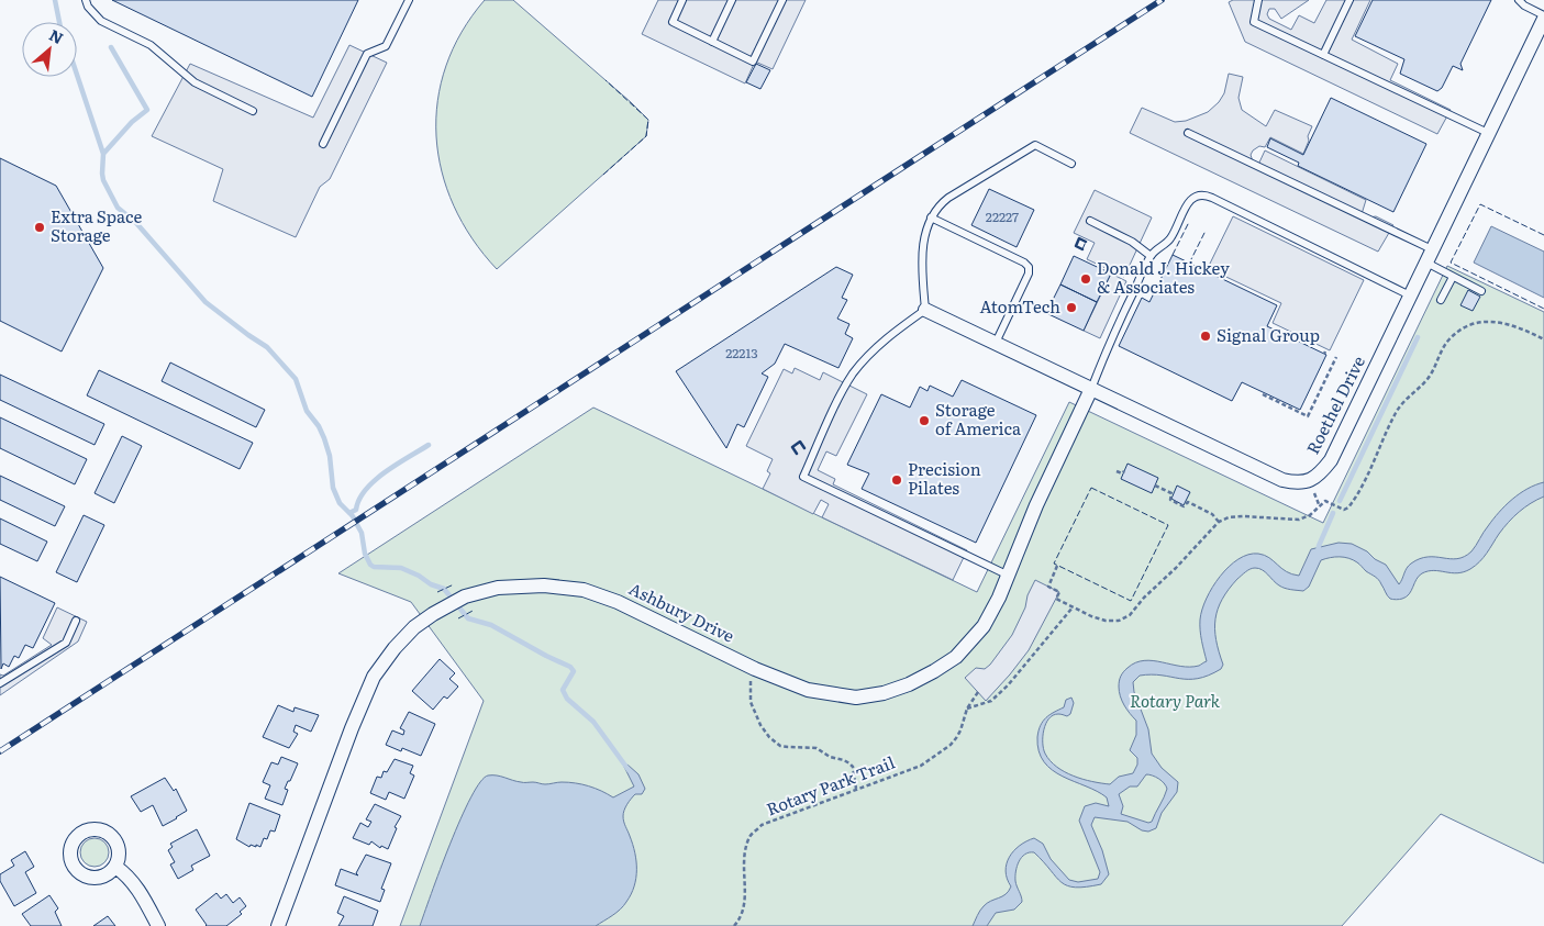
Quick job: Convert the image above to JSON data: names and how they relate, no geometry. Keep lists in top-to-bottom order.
{
  "streets": {
    "street": ["Roethel Drive", "Ashbury Drive"],
    "path": ["Rotary Park Trail"]
  },
  "crossings": [
    ["Roethel Drive", "Ashbury Drive"]
  ],
  "parks": ["Rotary Park"],
  "places": [
    "Extra Space Storage",
    "Donald J. Hickey & Associates",
    "AtomTech",
    "Signal Group",
    "Storage of America",
    "Precision Pilates"
  ],
  "house_numbers": ["22227", "22213"],
  "north": "top right"
}
